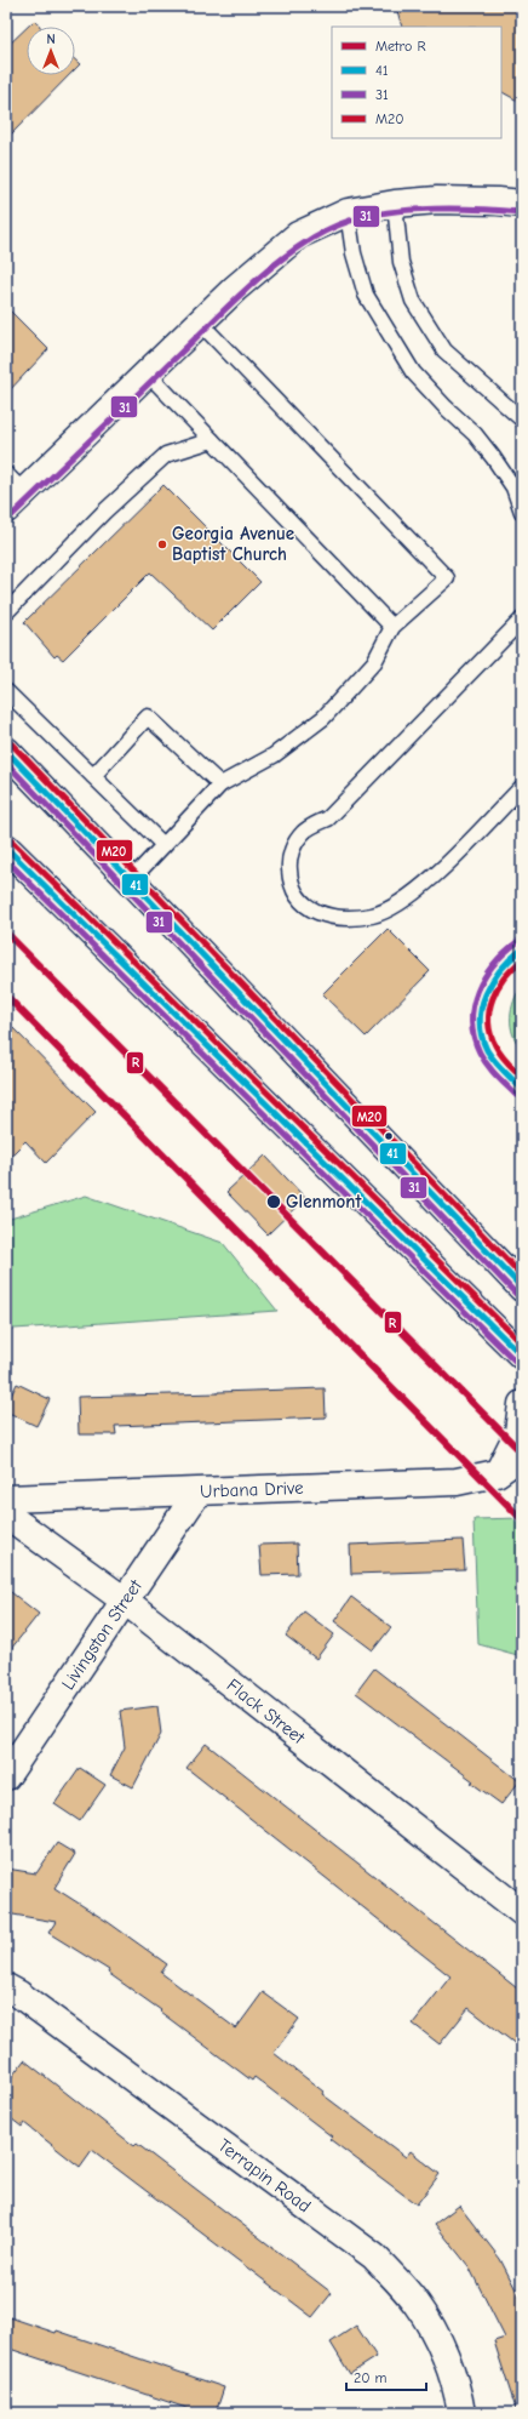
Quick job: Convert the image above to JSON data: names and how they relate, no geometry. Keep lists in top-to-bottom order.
{
  "streets": {
    "street": [
      "Urbana Drive",
      "Livingston Street",
      "Flack Street",
      "Terrapin Road"
    ]
  },
  "crossings": [
    ["Urbana Drive", "Livingston Street"],
    ["Livingston Street", "Flack Street"]
  ],
  "places": ["Georgia Avenue Baptist Church", "Glenmont"],
  "lines": [
    "transit line 31",
    "transit line M20",
    "transit line 41",
    "metro line R"
  ],
  "legend": [
    "Metro R",
    "41",
    "31",
    "M20"
  ],
  "scale_bar": "20 m",
  "north": "top"
}
